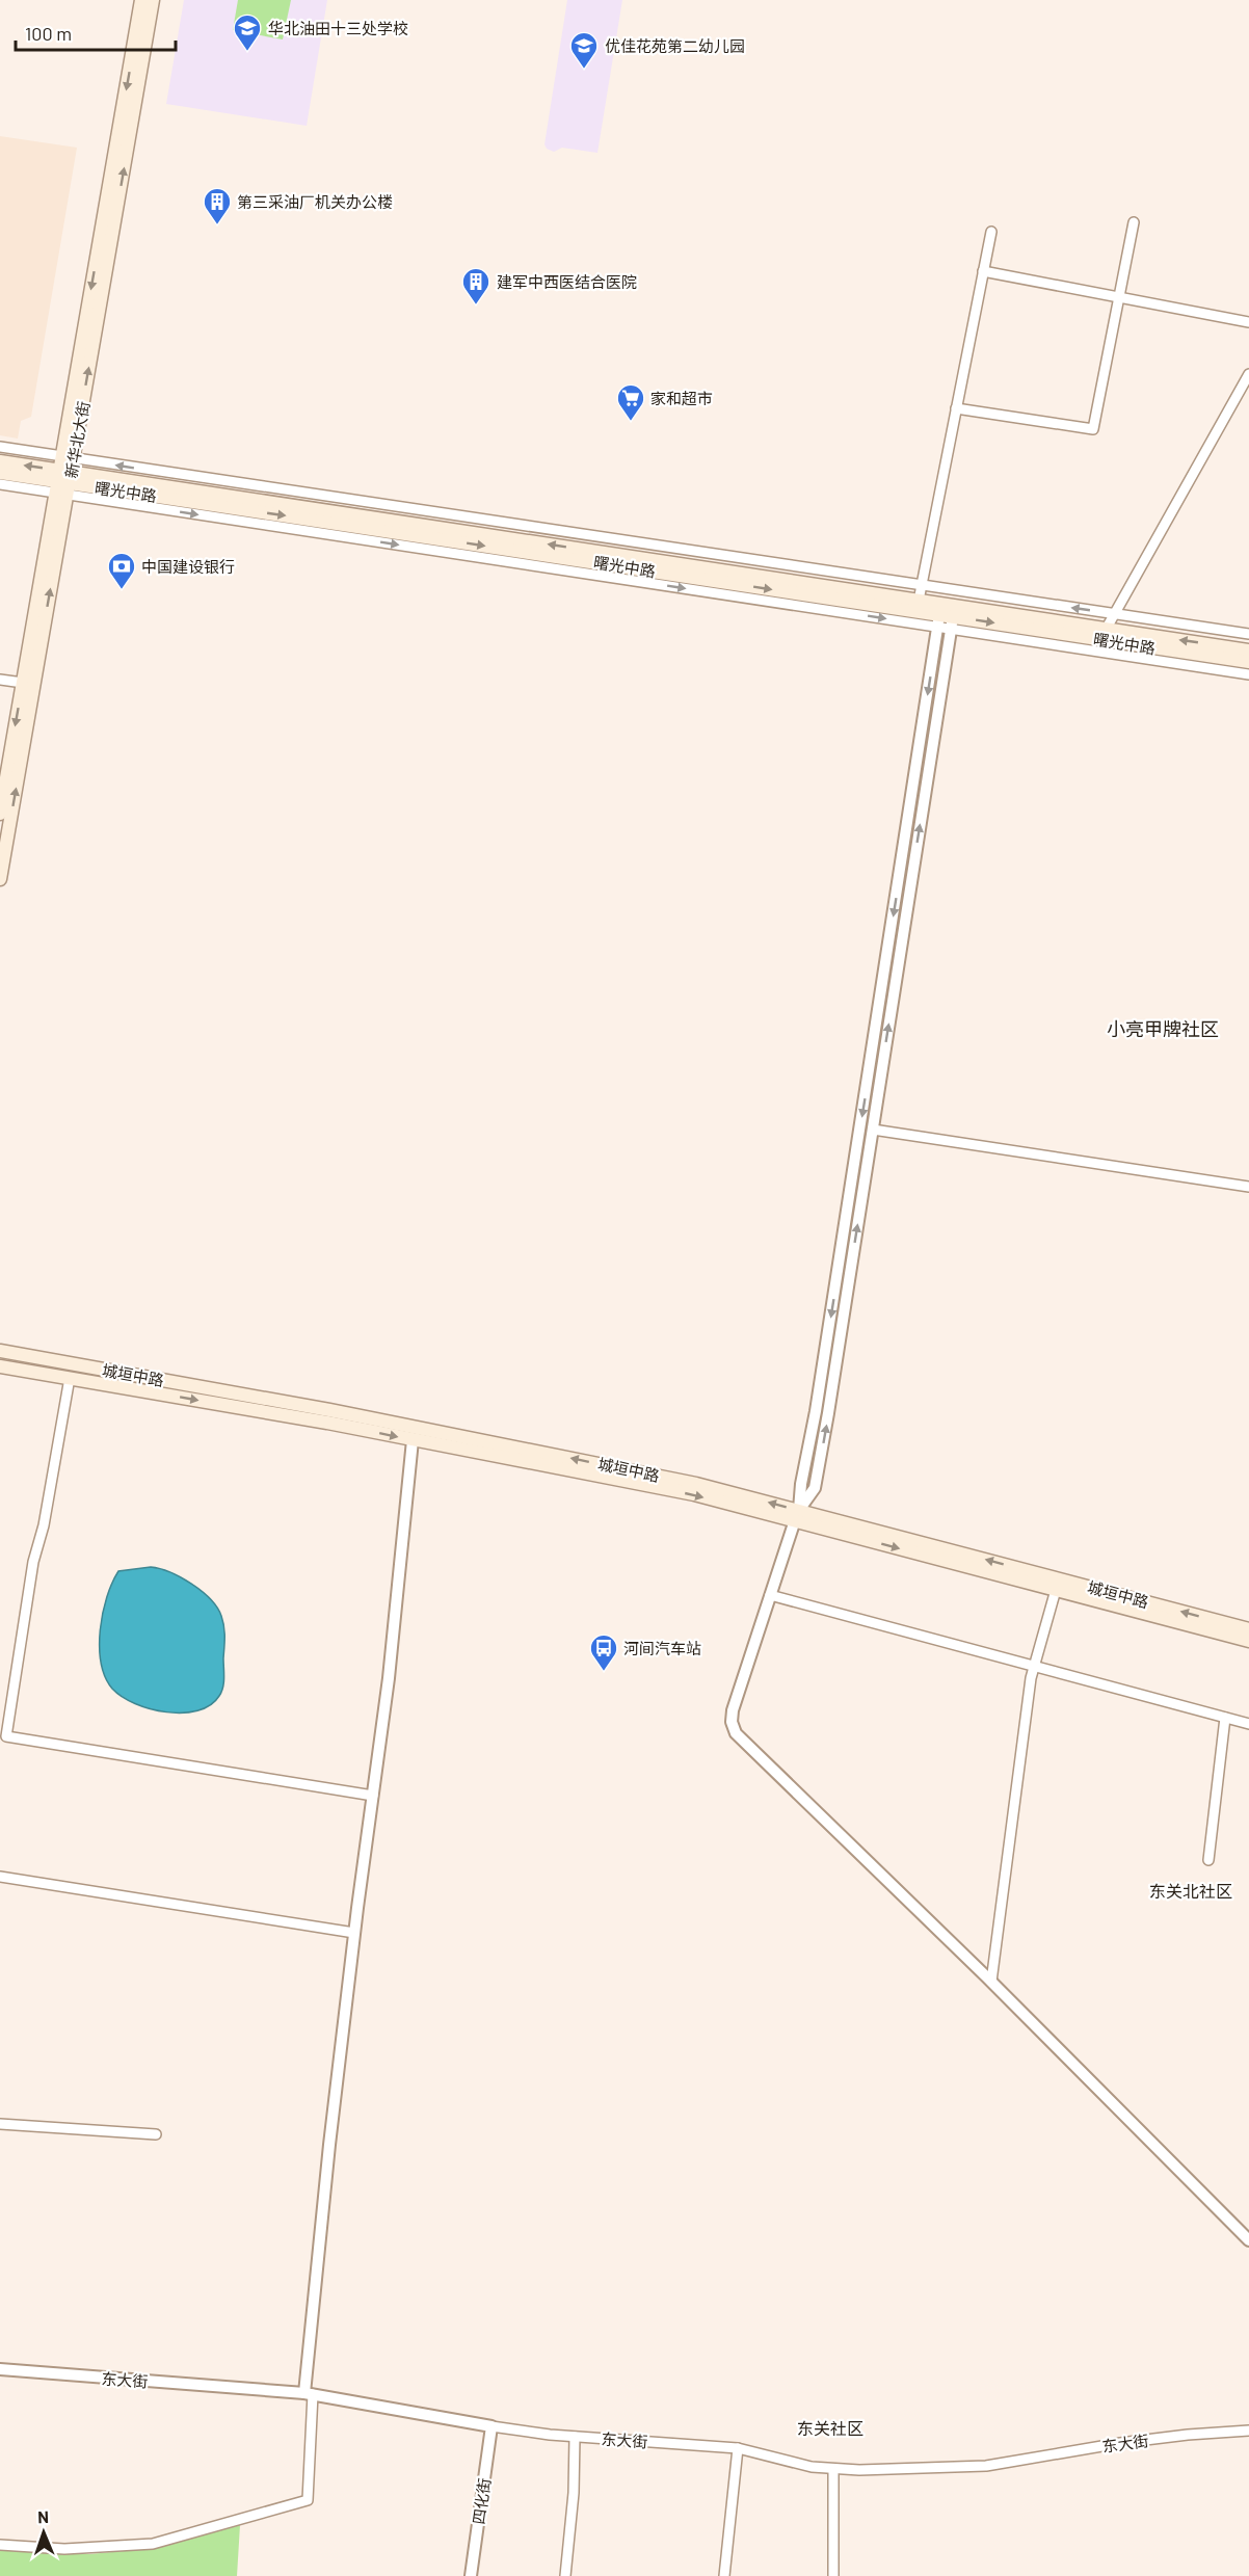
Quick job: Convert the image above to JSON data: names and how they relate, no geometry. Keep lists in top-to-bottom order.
{
  "streets": {
    "main road": ["新华北大街", "曙光中路", "城垣中路"],
    "street": ["东大街", "四化街"]
  },
  "crossings": [
    ["新华北大街", "曙光中路"],
    ["东大街", "四化街"]
  ],
  "districts": ["小亮甲牌社区", "东关北社区", "东关社区"],
  "places": {
    "school or university": ["华北油田十三处学校", "优佳花苑第二幼儿园"],
    "building": ["第三采油厂机关办公楼", "建军中西医结合医院"],
    "supermarket": ["家和超市"],
    "bank": ["中国建设银行"],
    "bus stop": ["河间汽车站"]
  },
  "scale_bar": "100 m",
  "north": "top"
}
